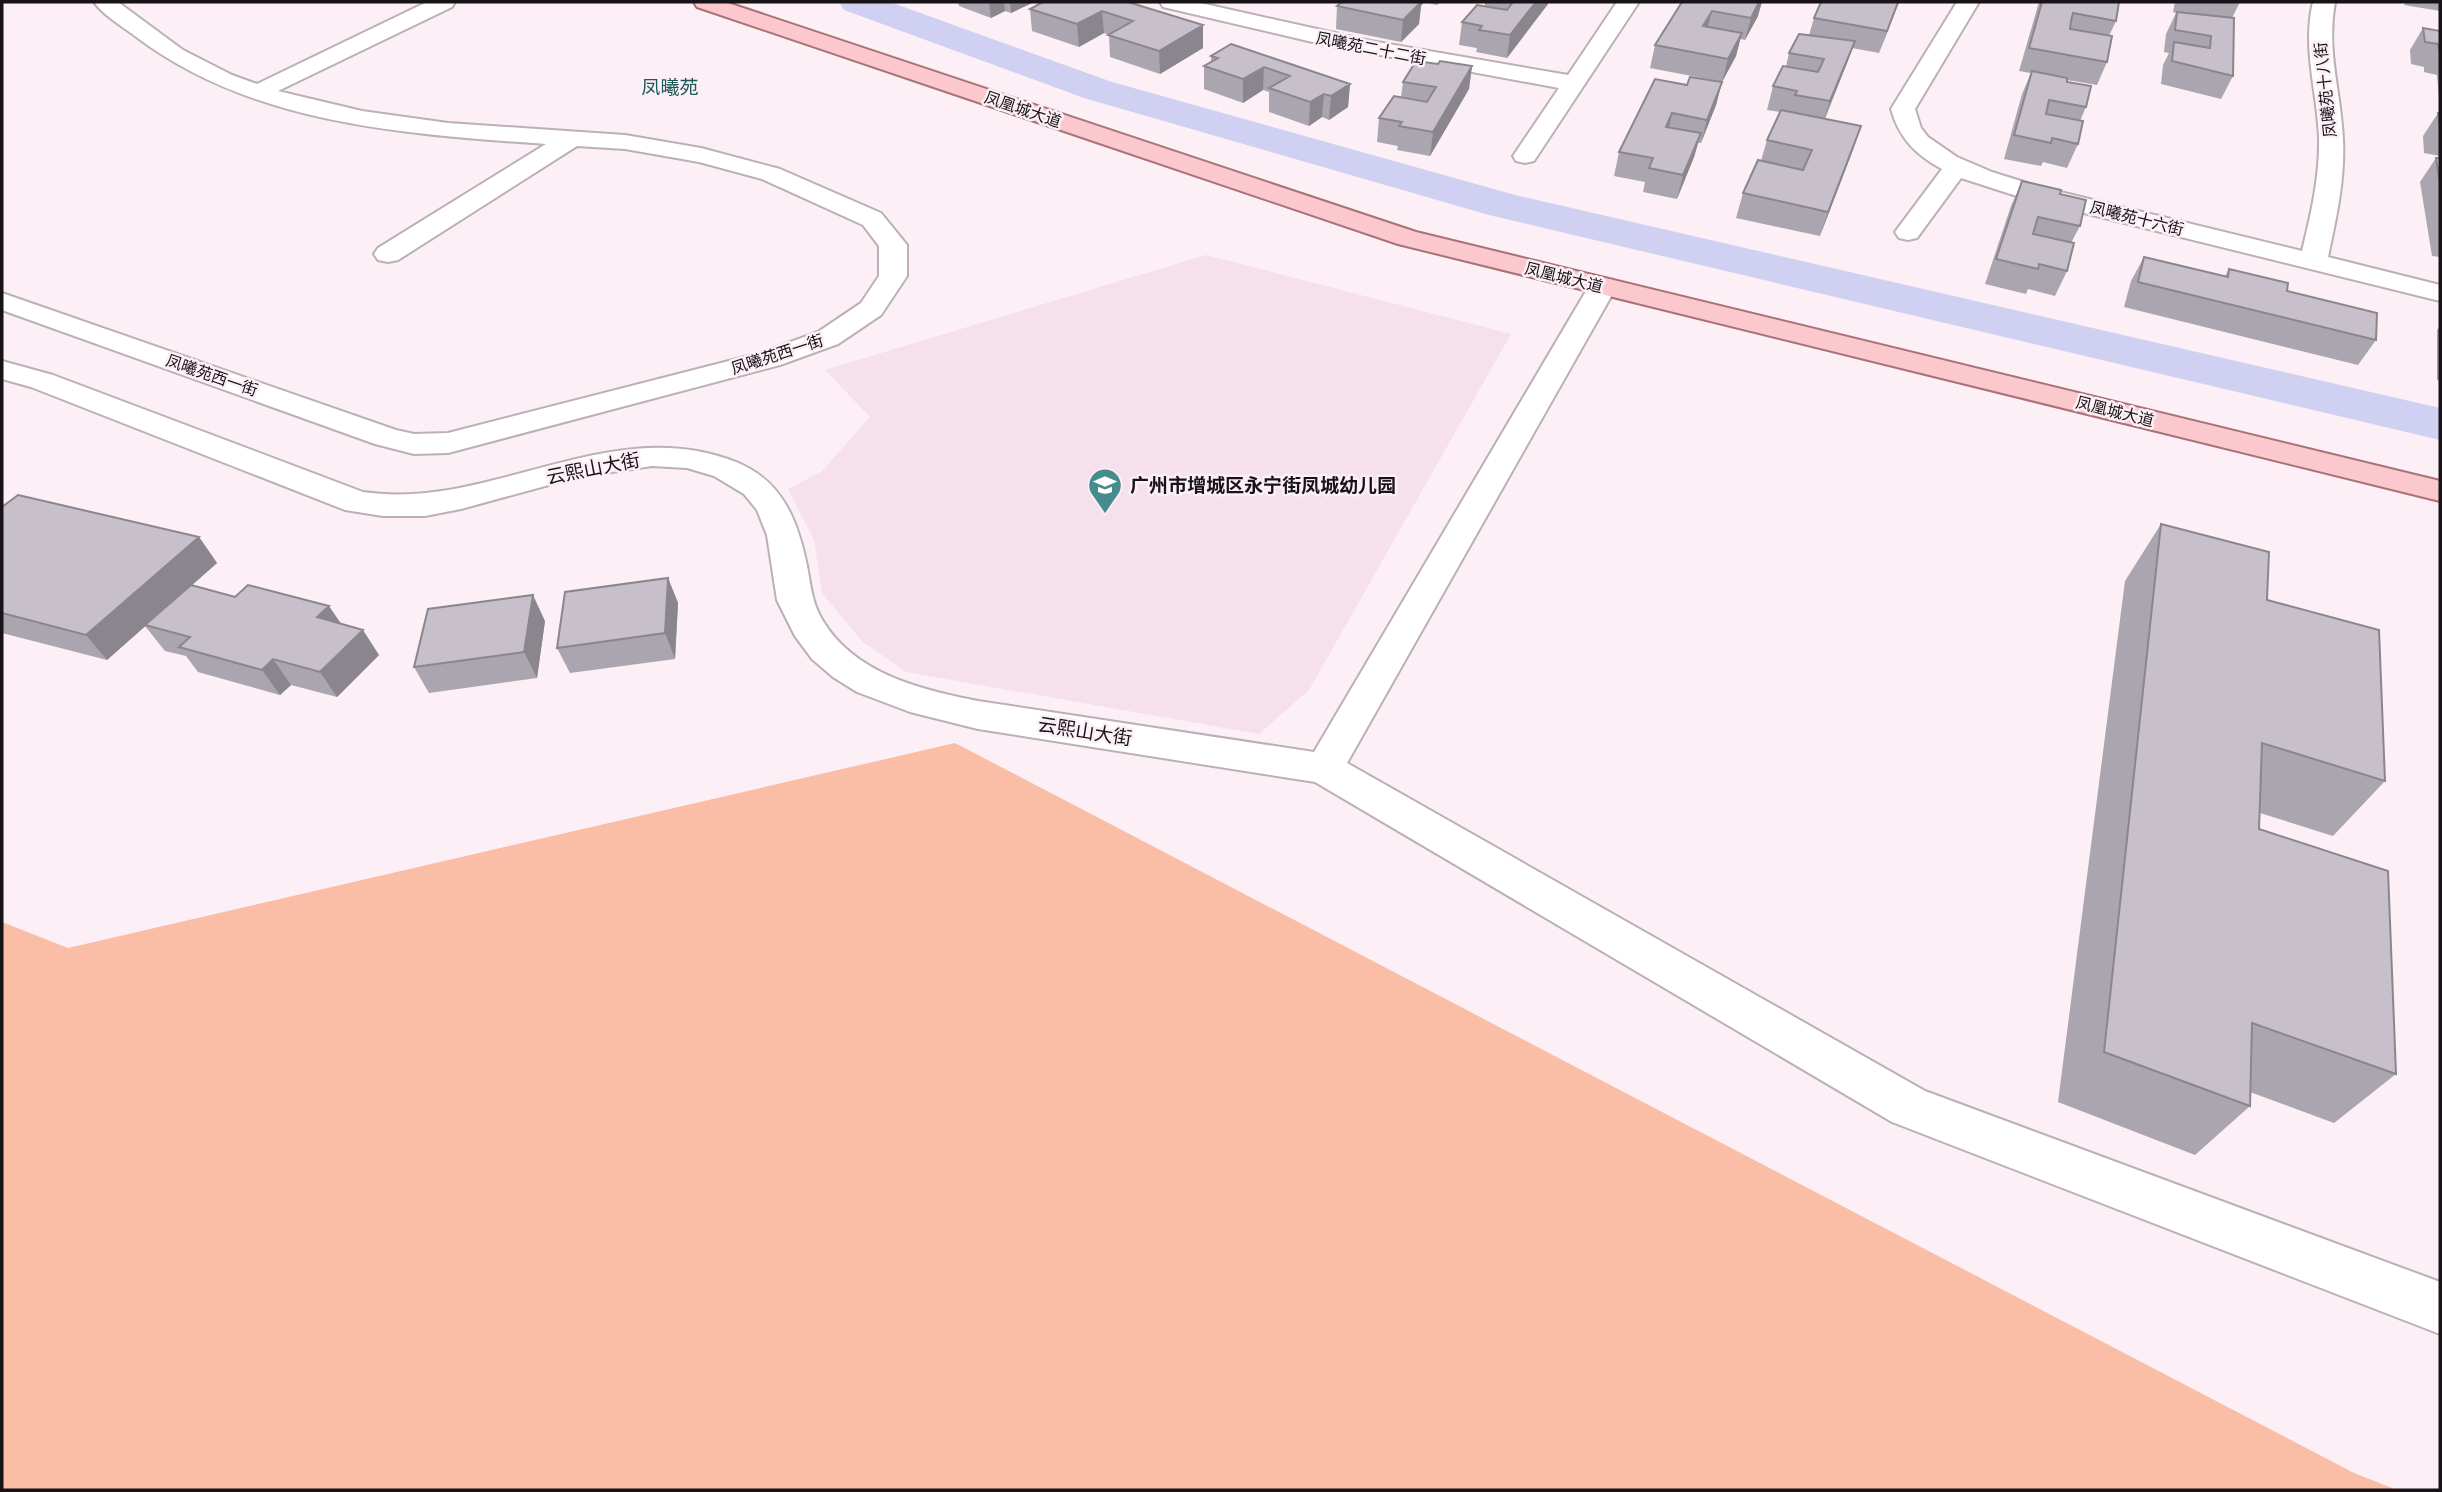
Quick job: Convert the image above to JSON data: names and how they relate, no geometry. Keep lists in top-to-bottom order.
{
  "streets": {
    "main road": ["凤凰城大道"],
    "street": [
      "凤曦苑二十二街",
      "凤曦苑十八街",
      "凤曦苑十六街",
      "凤曦苑西一街",
      "云熙山大街"
    ]
  },
  "crossings": [
    ["凤曦苑十八街", "凤曦苑十六街"]
  ],
  "districts": ["凤曦苑"],
  "places": {
    "school or university": ["广州市增城区永宁街凤城幼儿园"]
  }
}
